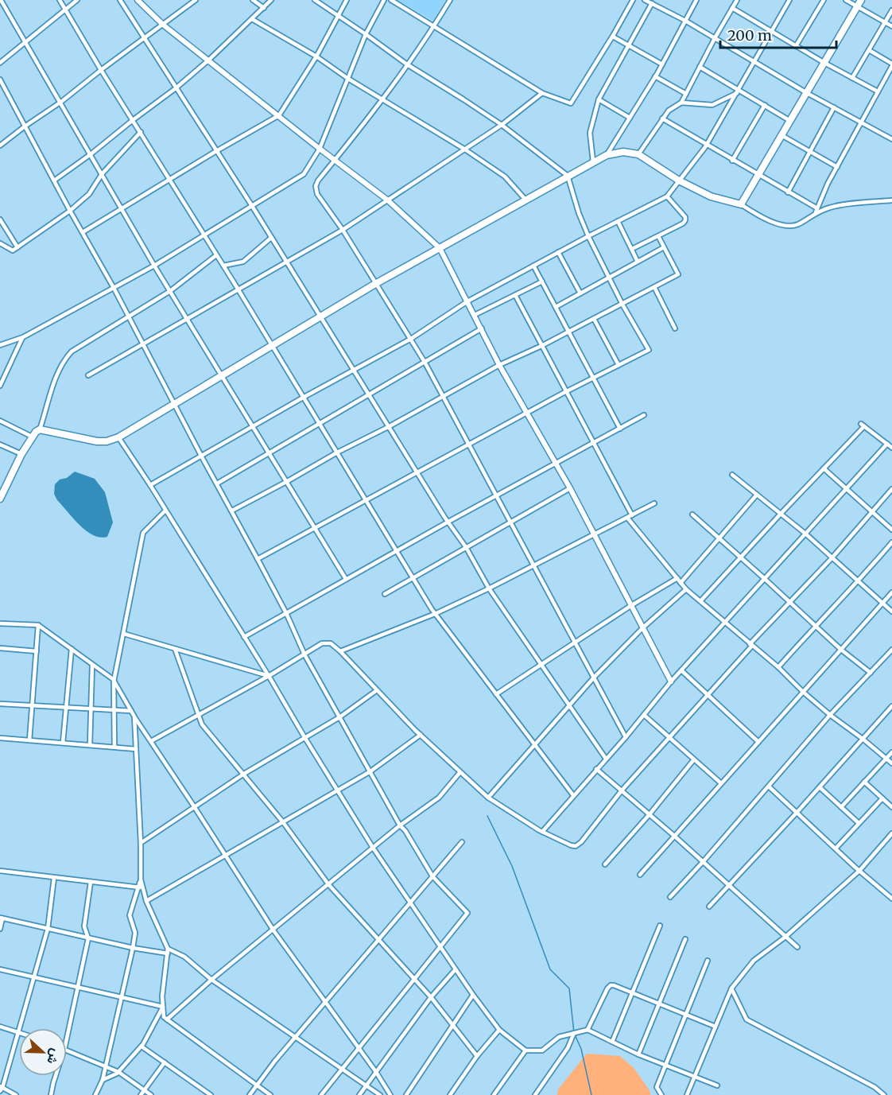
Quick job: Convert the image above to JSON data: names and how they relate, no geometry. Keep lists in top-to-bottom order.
{
  "scale_bar": "200 m",
  "north": "right"
}
